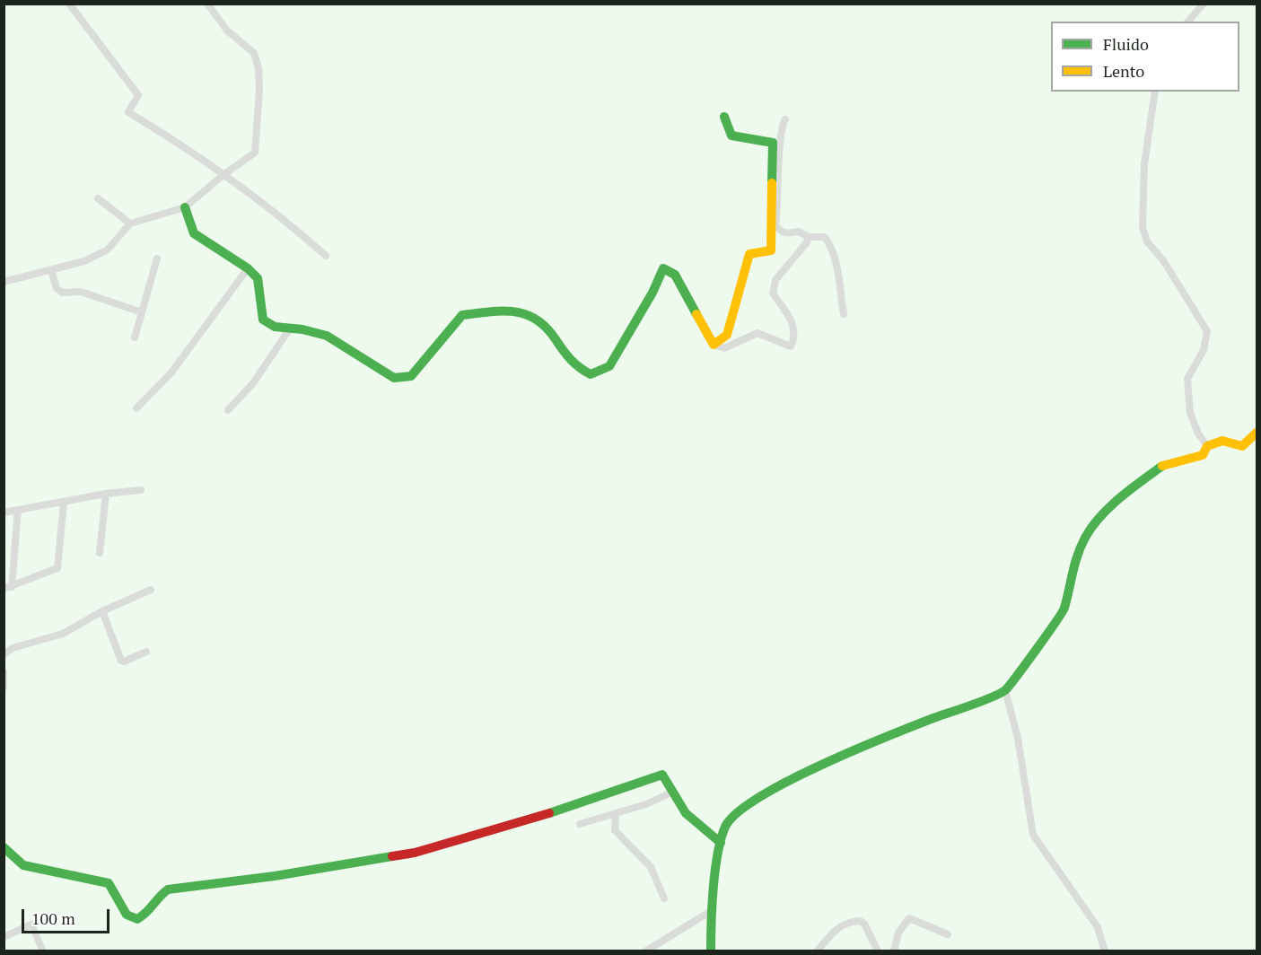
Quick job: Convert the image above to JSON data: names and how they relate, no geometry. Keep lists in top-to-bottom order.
{
  "legend": ["Fluido", "Lento"],
  "scale_bar": "100 m"
}
